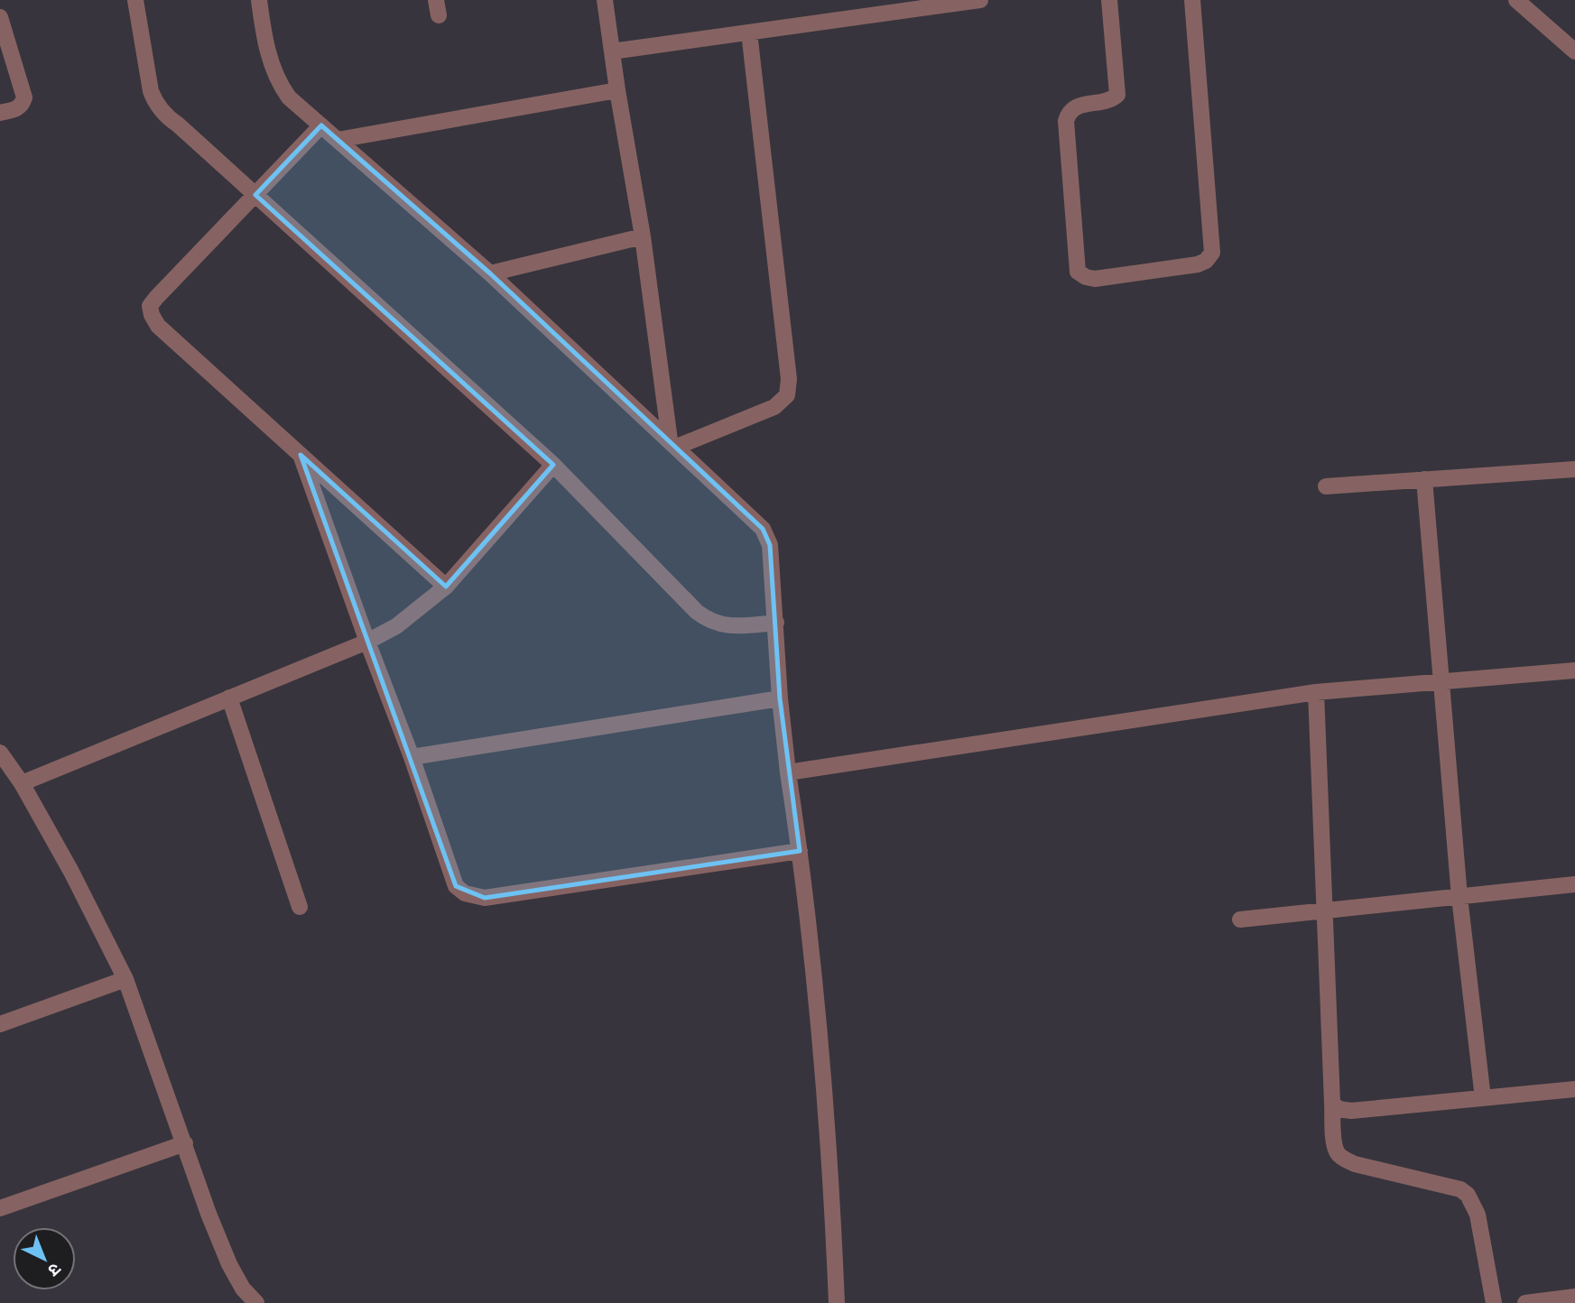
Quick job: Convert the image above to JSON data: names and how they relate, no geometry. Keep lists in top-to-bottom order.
{
  "north": "bottom right"
}
